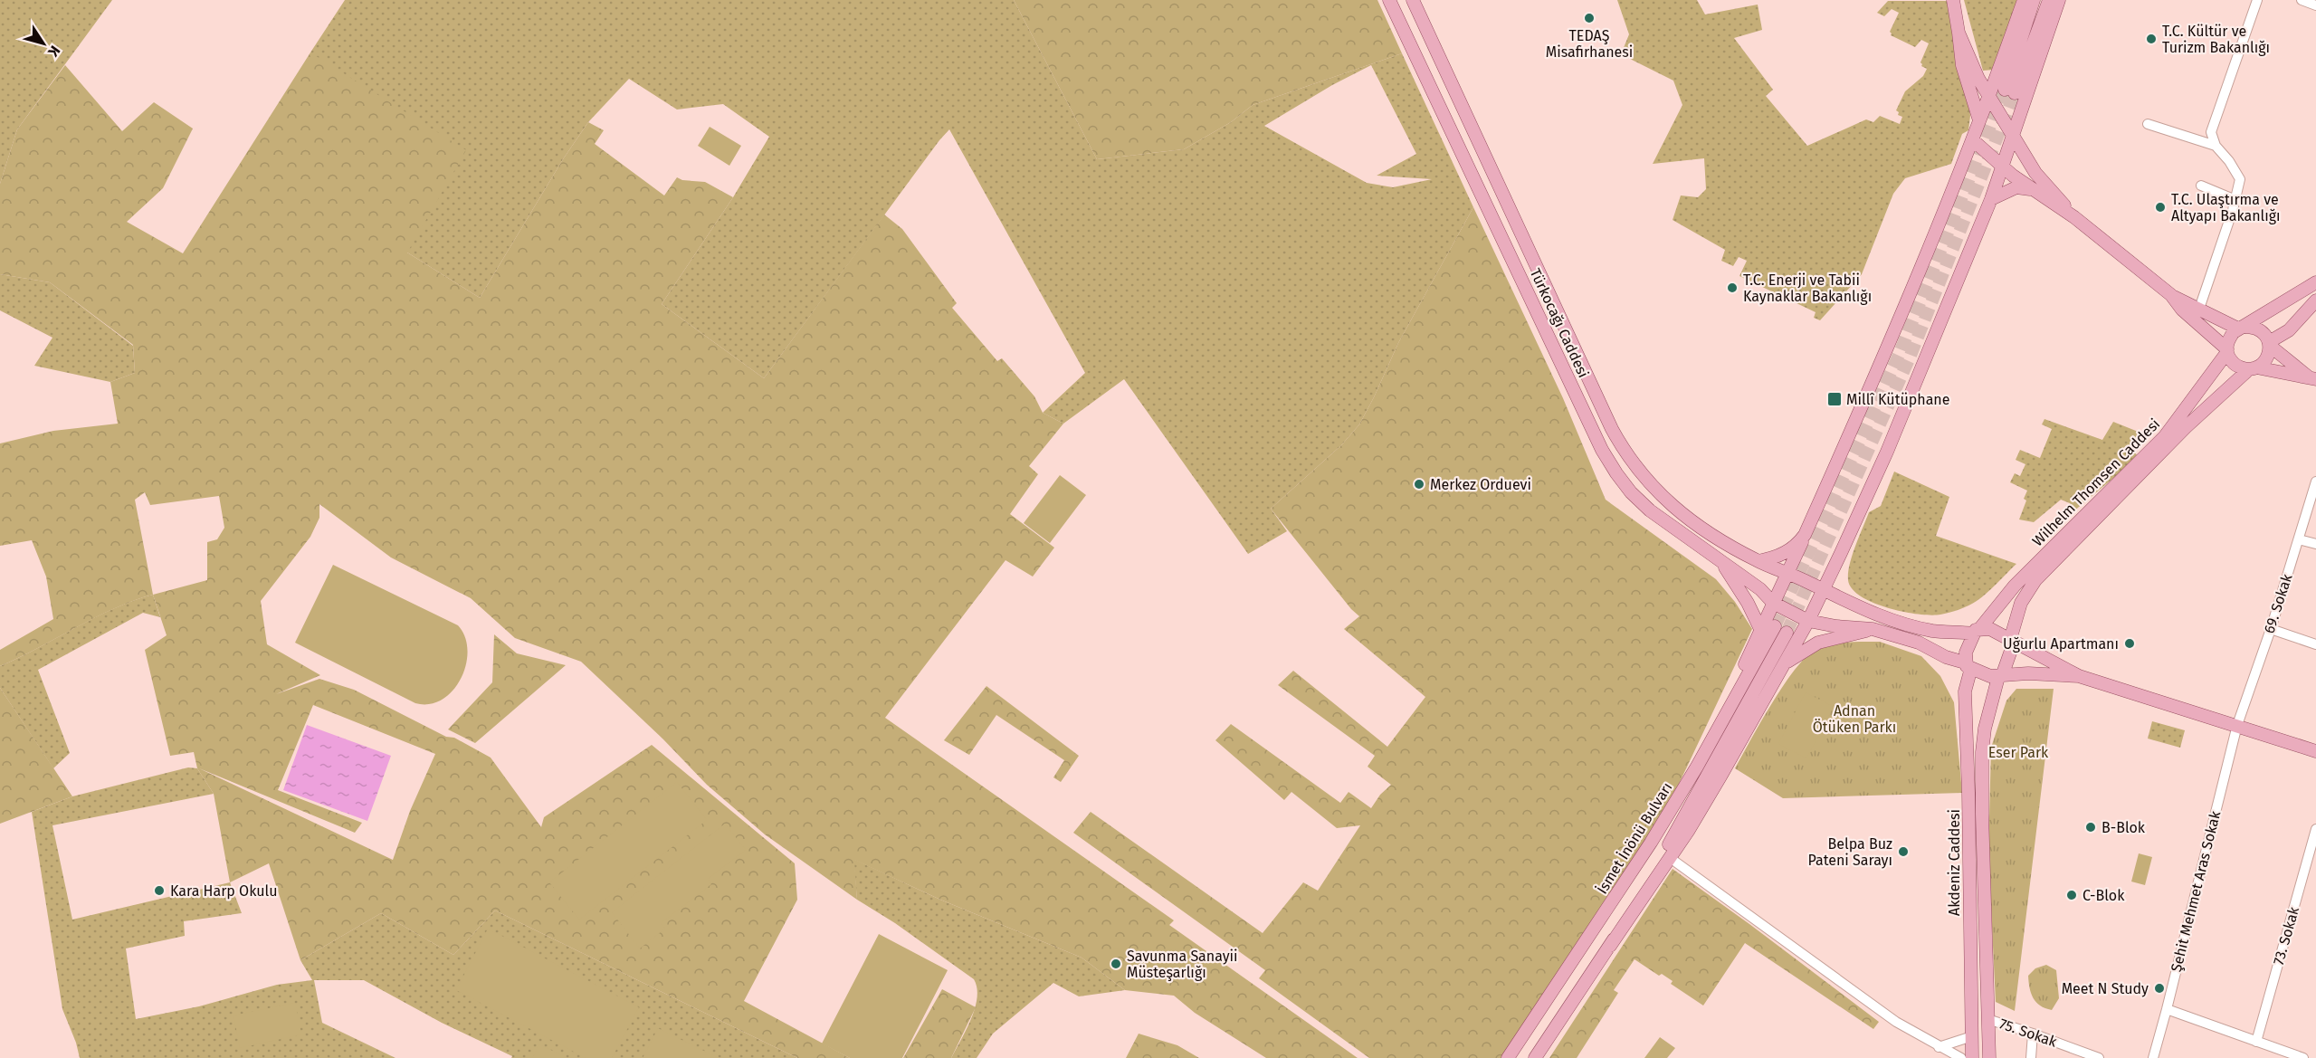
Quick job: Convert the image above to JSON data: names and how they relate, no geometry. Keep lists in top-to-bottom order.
{
  "streets": {
    "main road": [
      "Türkocağı Caddesi",
      "Wilhelm Thomsen Caddesi",
      "İsmet İnönü Bulvarı",
      "Akdeniz Caddesi"
    ],
    "street": [
      "69. Sokak",
      "Şehit Mehmet Aras Sokak",
      "73. Sokak",
      "75. Sokak"
    ]
  },
  "crossings": [
    ["Türkocağı Caddesi", "Wilhelm Thomsen Caddesi"],
    ["Türkocağı Caddesi", "Akdeniz Caddesi"],
    ["Wilhelm Thomsen Caddesi", "Akdeniz Caddesi"],
    ["69. Sokak", "Şehit Mehmet Aras Sokak"],
    ["Akdeniz Caddesi", "75. Sokak"]
  ],
  "parks": ["Adnan Ötüken Parkı", "Eser Park"],
  "places": {
    "other": [
      "TEDAŞ Misafirhanesi",
      "T.C. Kültür ve Turizm Bakanlığı",
      "T.C. Ulaştırma ve Altyapı Bakanlığı",
      "T.C. Enerji ve Tabii Kaynaklar Bakanlığı",
      "Merkez Orduevi",
      "Uğurlu Apartmanı",
      "B-Blok",
      "Belpa Buz Pateni Sarayı",
      "Kara Harp Okulu",
      "C-Blok",
      "Savunma Sanayii Müsteşarlığı",
      "Meet N Study"
    ],
    "transit": ["Millî Kütüphane"]
  },
  "north": "bottom right"
}
